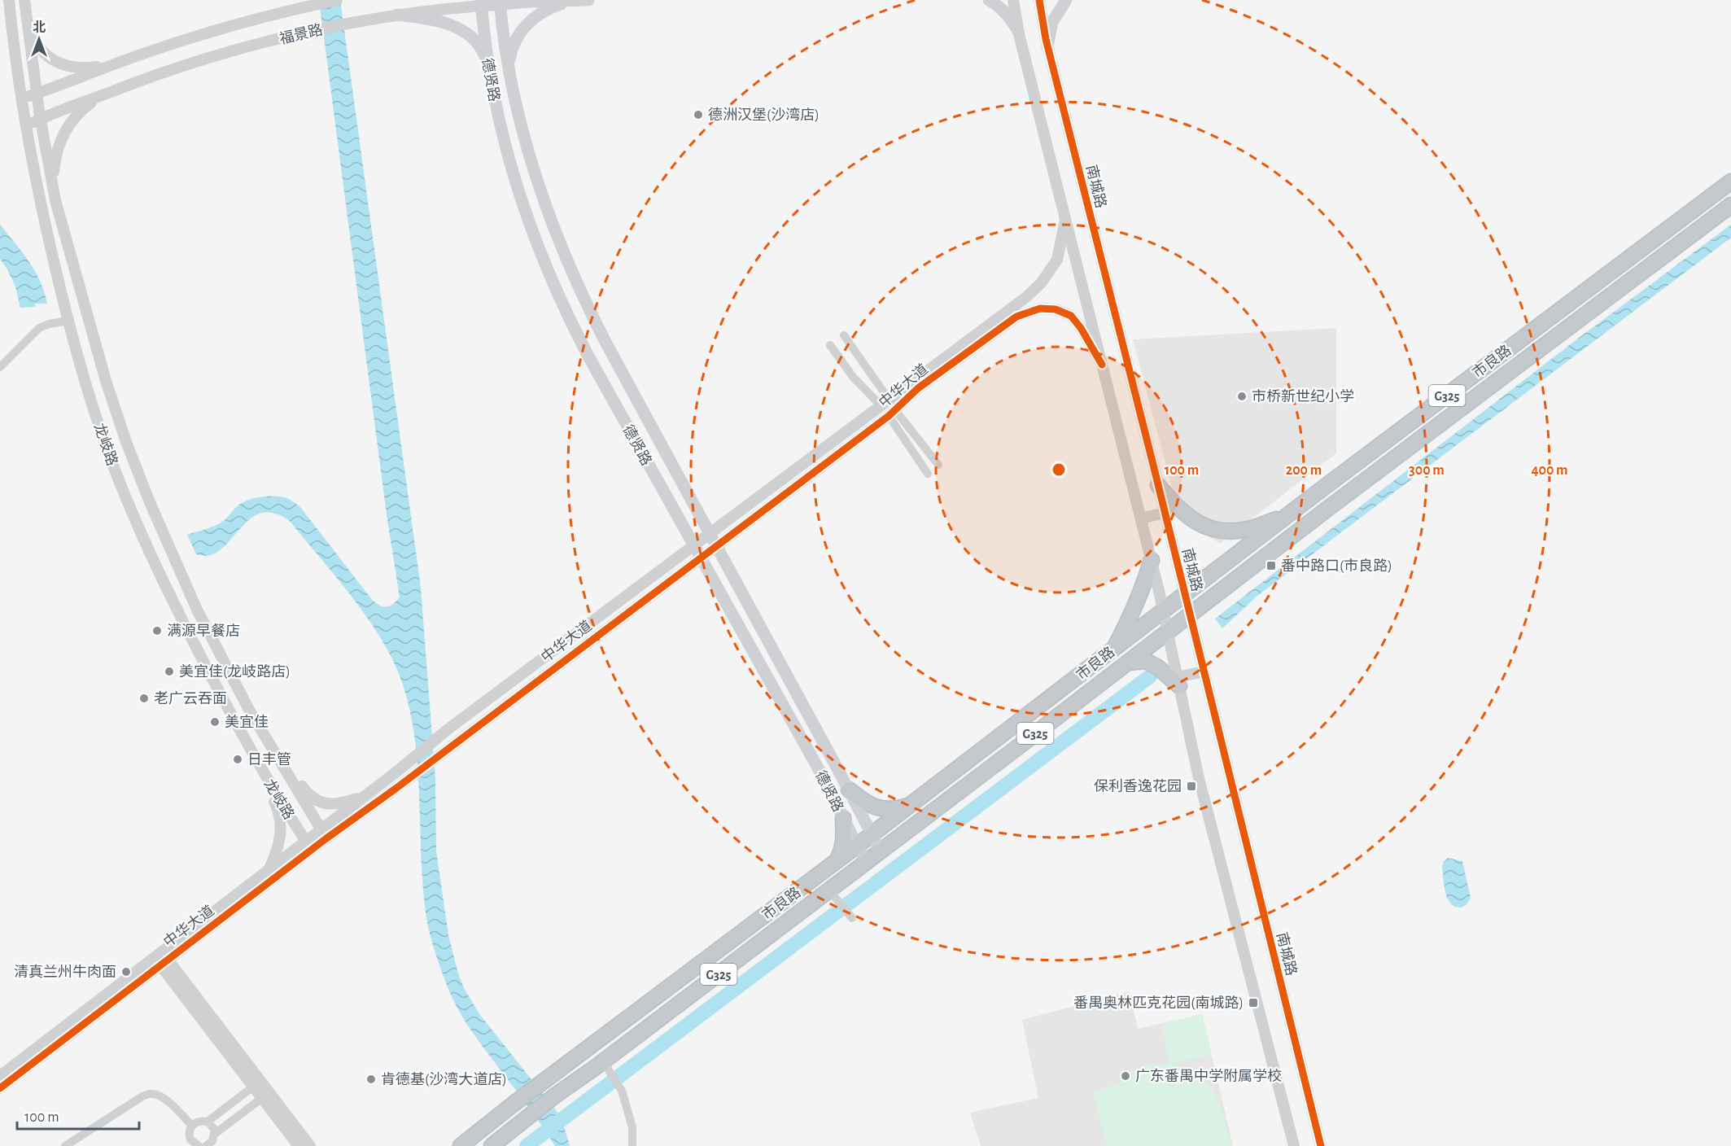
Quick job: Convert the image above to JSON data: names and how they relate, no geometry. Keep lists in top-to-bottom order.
{
  "streets": {
    "highway": ["市良路", "G325"],
    "main road": ["福景路", "德贤路"],
    "street": ["南城路", "中华大道", "龙岐路"]
  },
  "crossings": [
    ["福景路", "德贤路"],
    ["福景路", "龙岐路"],
    ["德贤路", "市良路"],
    ["德贤路", "中华大道"],
    ["南城路", "市良路"],
    ["中华大道", "龙岐路"]
  ],
  "places": {
    "other": [
      "德洲汉堡(沙湾店)",
      "市桥新世纪小学",
      "满源早餐店",
      "美宜佳(龙岐路店)",
      "老广云吞面",
      "美宜佳",
      "日丰管",
      "清真兰州牛肉面",
      "广东番禺中学附属学校",
      "肯德基(沙湾大道店)"
    ],
    "transit": ["番中路口(市良路)", "保利香逸花园", "番禺奥林匹克花园(南城路)"]
  },
  "scale_bar": "100 m",
  "north": "top",
  "rings": [
    "100 m",
    "200 m",
    "300 m",
    "400 m"
  ]
}
